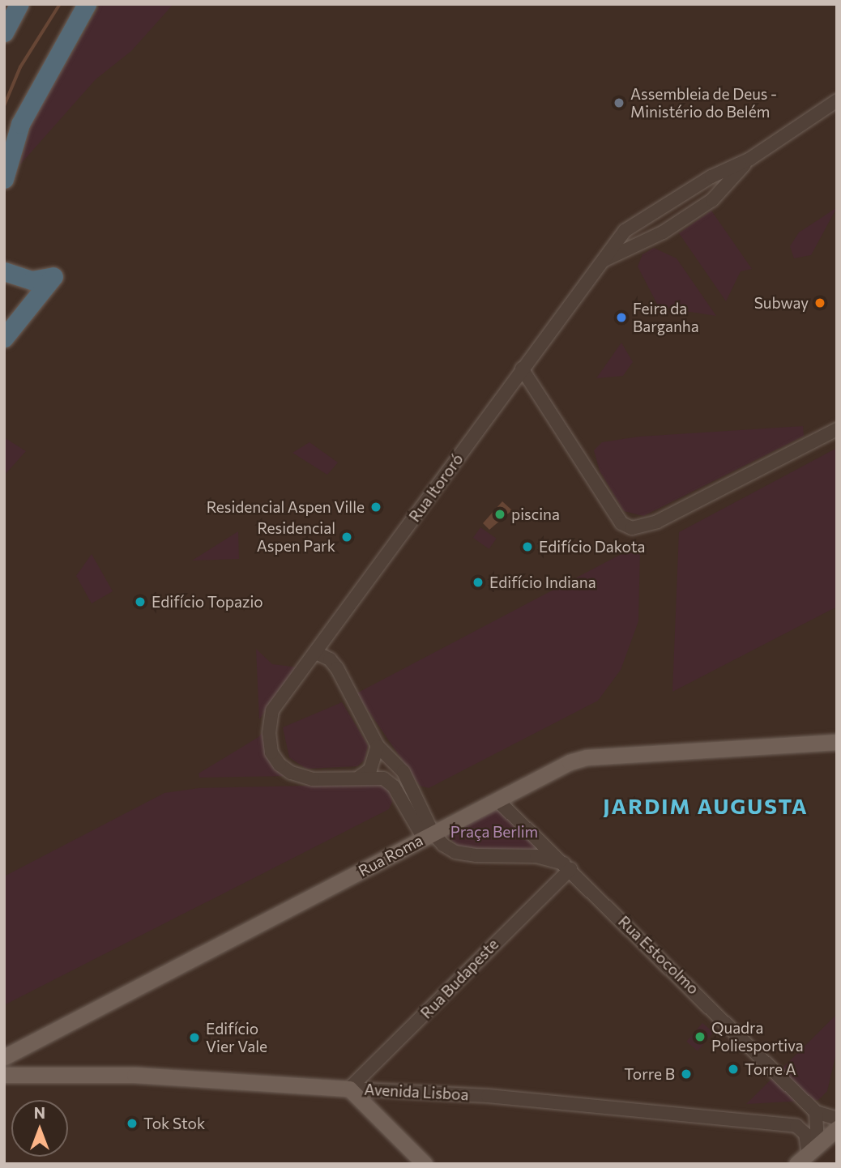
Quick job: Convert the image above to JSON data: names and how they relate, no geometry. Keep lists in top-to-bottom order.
{
  "streets": {
    "main road": ["Rua Roma", "Avenida Lisboa"],
    "street": ["Rua Itororó", "Rua Estocolmo", "Rua Budapeste"]
  },
  "crossings": [
    ["Rua Roma", "Rua Estocolmo"],
    ["Rua Estocolmo", "Rua Budapeste"],
    ["Rua Budapeste", "Avenida Lisboa"]
  ],
  "districts": ["JARDIM AUGUSTA"],
  "parks": ["Praça Berlim"],
  "places": [
    "Assembleia de Deus - Ministério do Belém",
    "Subway",
    "Feira da Barganha",
    "Residencial Aspen Ville",
    "piscina",
    "Residencial Aspen Park",
    "Edifício Dakota",
    "Edifício Indiana",
    "Edifício Topazio",
    "Quadra Poliesportiva",
    "Edifício Vier Vale",
    "Torre A",
    "Torre B",
    "Tok Stok"
  ],
  "north": "top"
}
